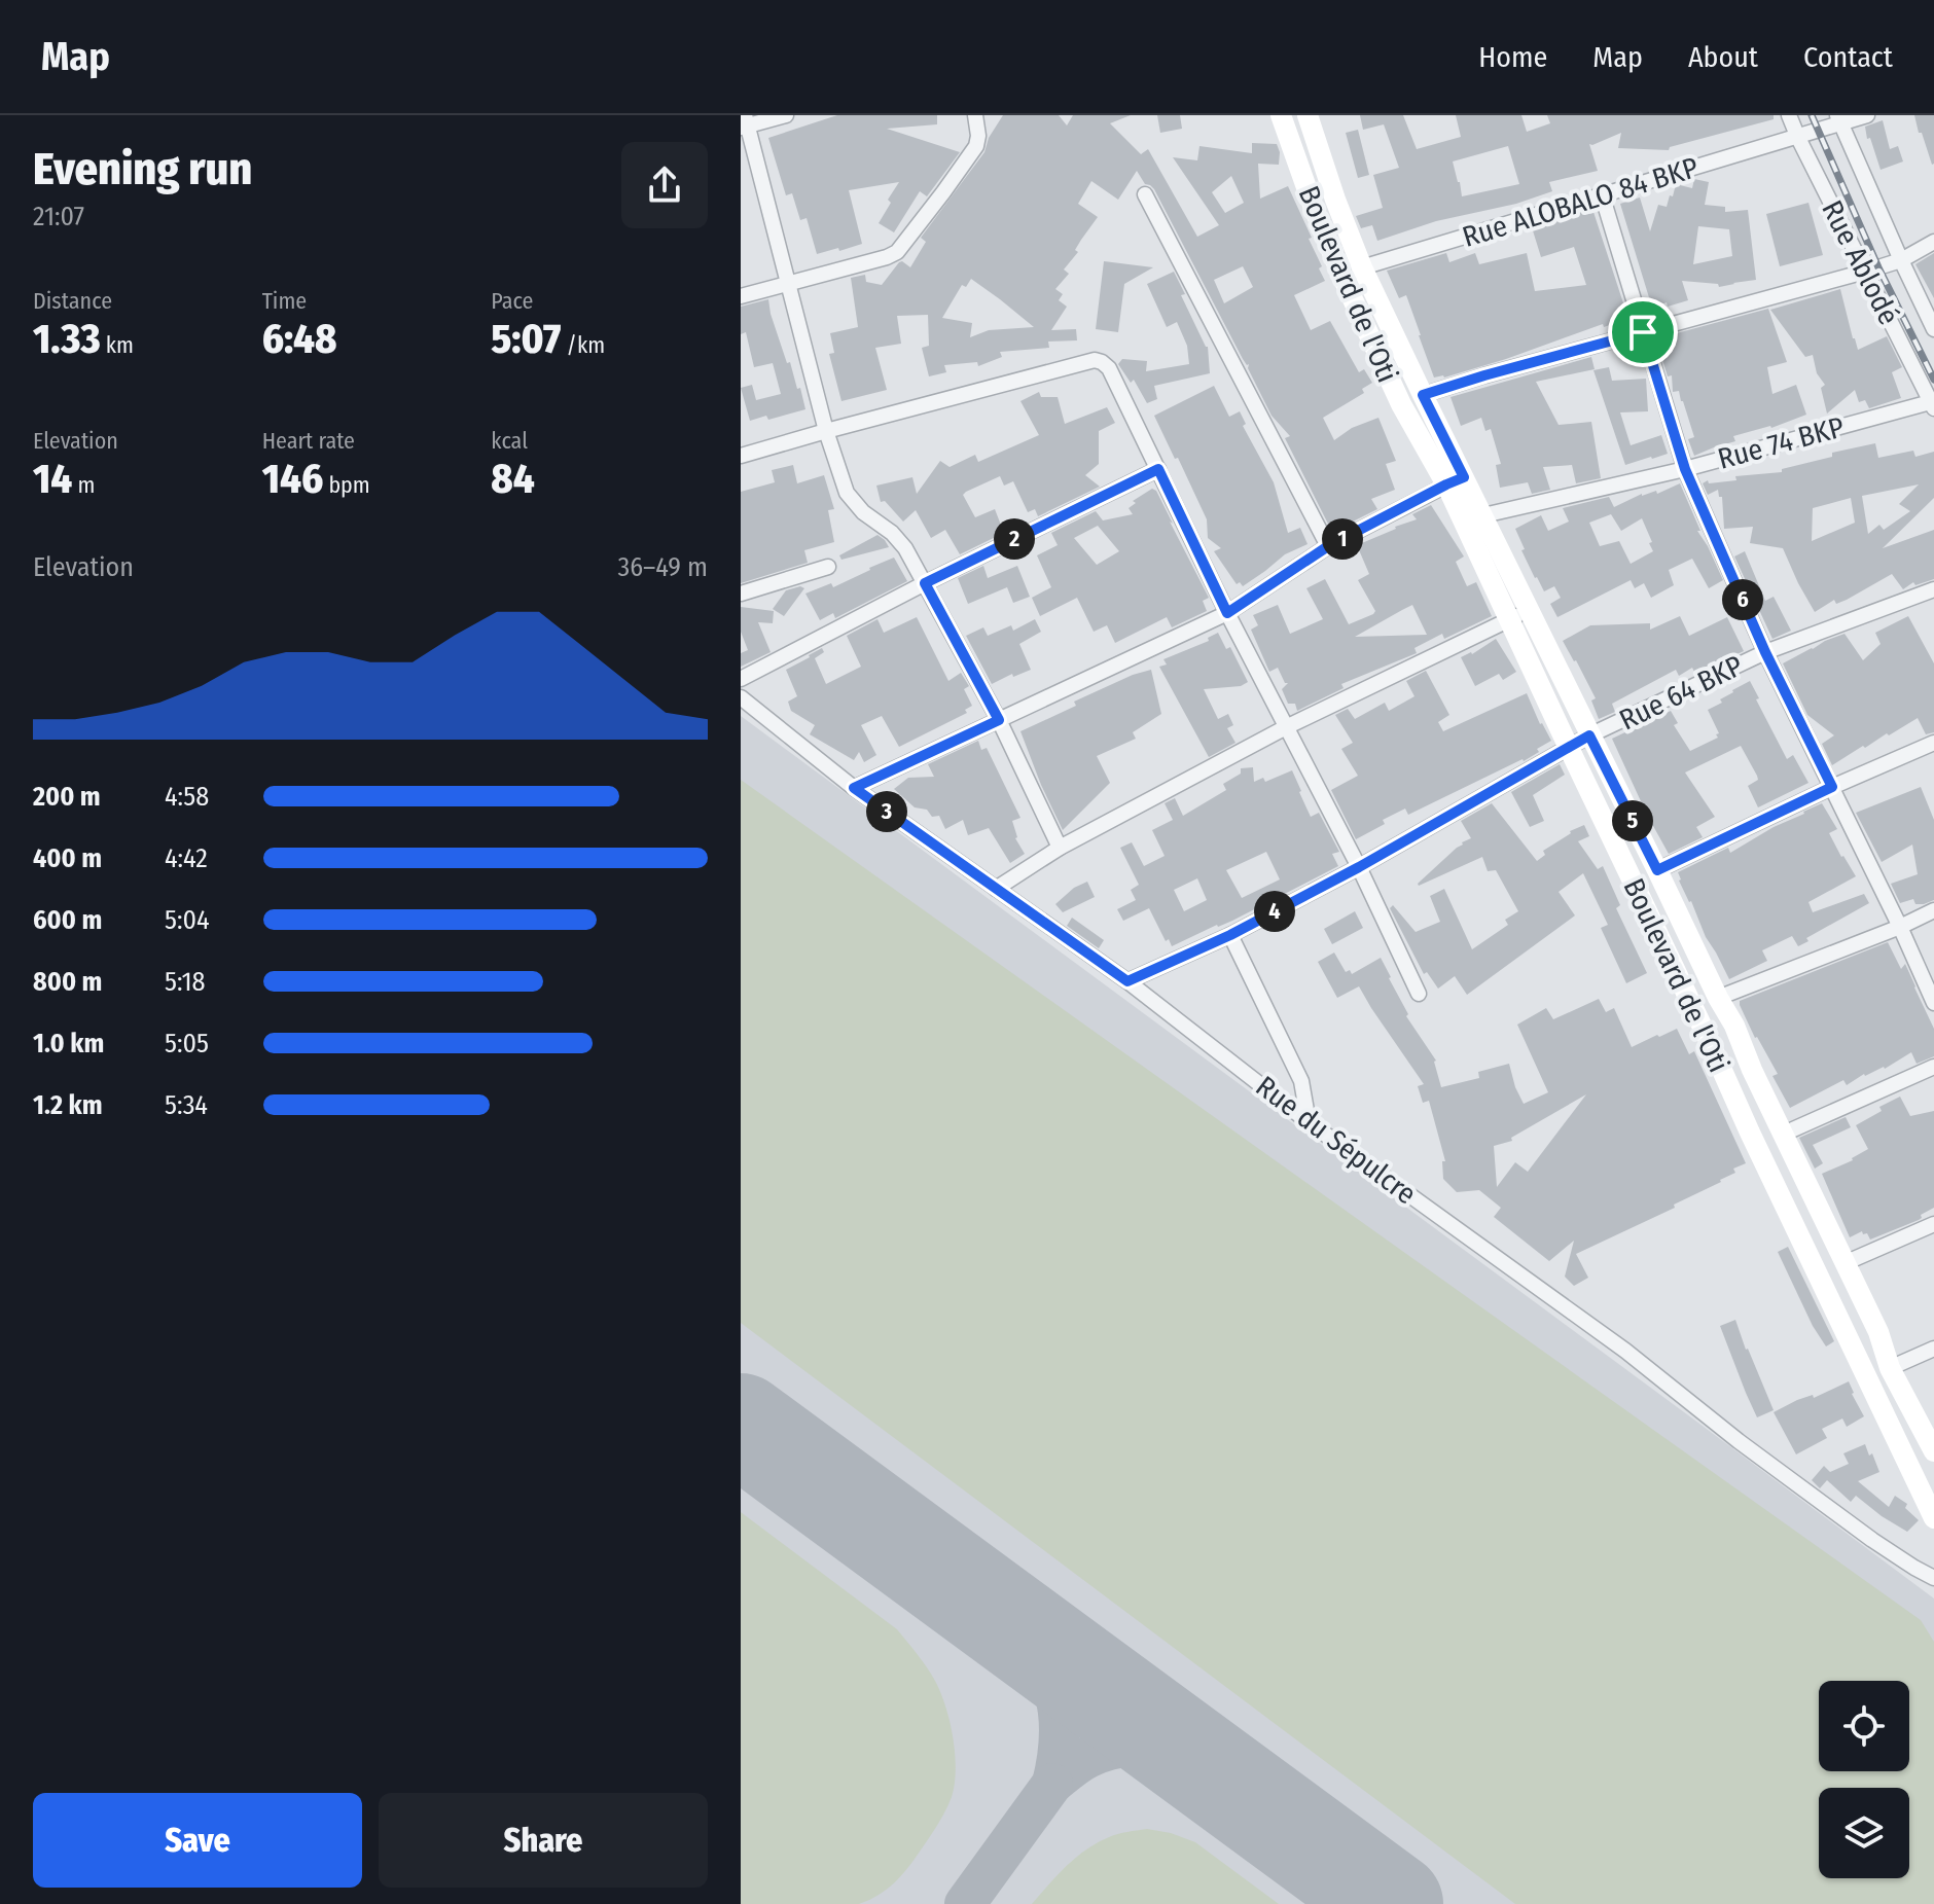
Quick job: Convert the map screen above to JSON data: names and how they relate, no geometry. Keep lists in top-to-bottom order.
{
  "streets": {
    "main road": ["Boulevard de l'Oti"],
    "street": [
      "Rue ALOBALO 84 BKP",
      "Rue Ablodé",
      "Rue 74 BKP",
      "Rue 64 BKP",
      "Rue du Sépulcre"
    ]
  },
  "crossings": [
    ["Rue ALOBALO 84 BKP", "Rue Ablodé"],
    ["Rue ALOBALO 84 BKP", "Boulevard de l'Oti"],
    ["Rue Ablodé", "Rue 74 BKP"],
    ["Boulevard de l'Oti", "Rue 74 BKP"],
    ["Boulevard de l'Oti", "Rue 64 BKP"],
    ["Rue 64 BKP", "Rue du Sépulcre"]
  ],
  "page": {
    "header": "Map",
    "nav": [
      "Home",
      "Map",
      "About",
      "Contact"
    ],
    "heading": ["Evening run", "21:07"],
    "stats": [
      ["Distance", "1.33 km"],
      ["Time", "6:48"],
      ["Pace", "5:07 /km"],
      ["Elevation", "14 m"],
      ["Heart rate", "146 bpm"],
      ["kcal", "84"]
    ],
    "pins": [
      "1",
      "2",
      "6",
      "3",
      "5",
      "4"
    ],
    "chart": ["Elevation", "36–49 m"],
    "list": [
      {
        "name": "200 m",
        "note": "4:58"
      },
      {
        "name": "400 m",
        "note": "4:42"
      },
      {
        "name": "600 m",
        "note": "5:04"
      },
      {
        "name": "800 m",
        "note": "5:18"
      },
      {
        "name": "1.0 km",
        "note": "5:05"
      },
      {
        "name": "1.2 km",
        "note": "5:34"
      }
    ],
    "buttons": ["Save", "Share"]
  }
}
